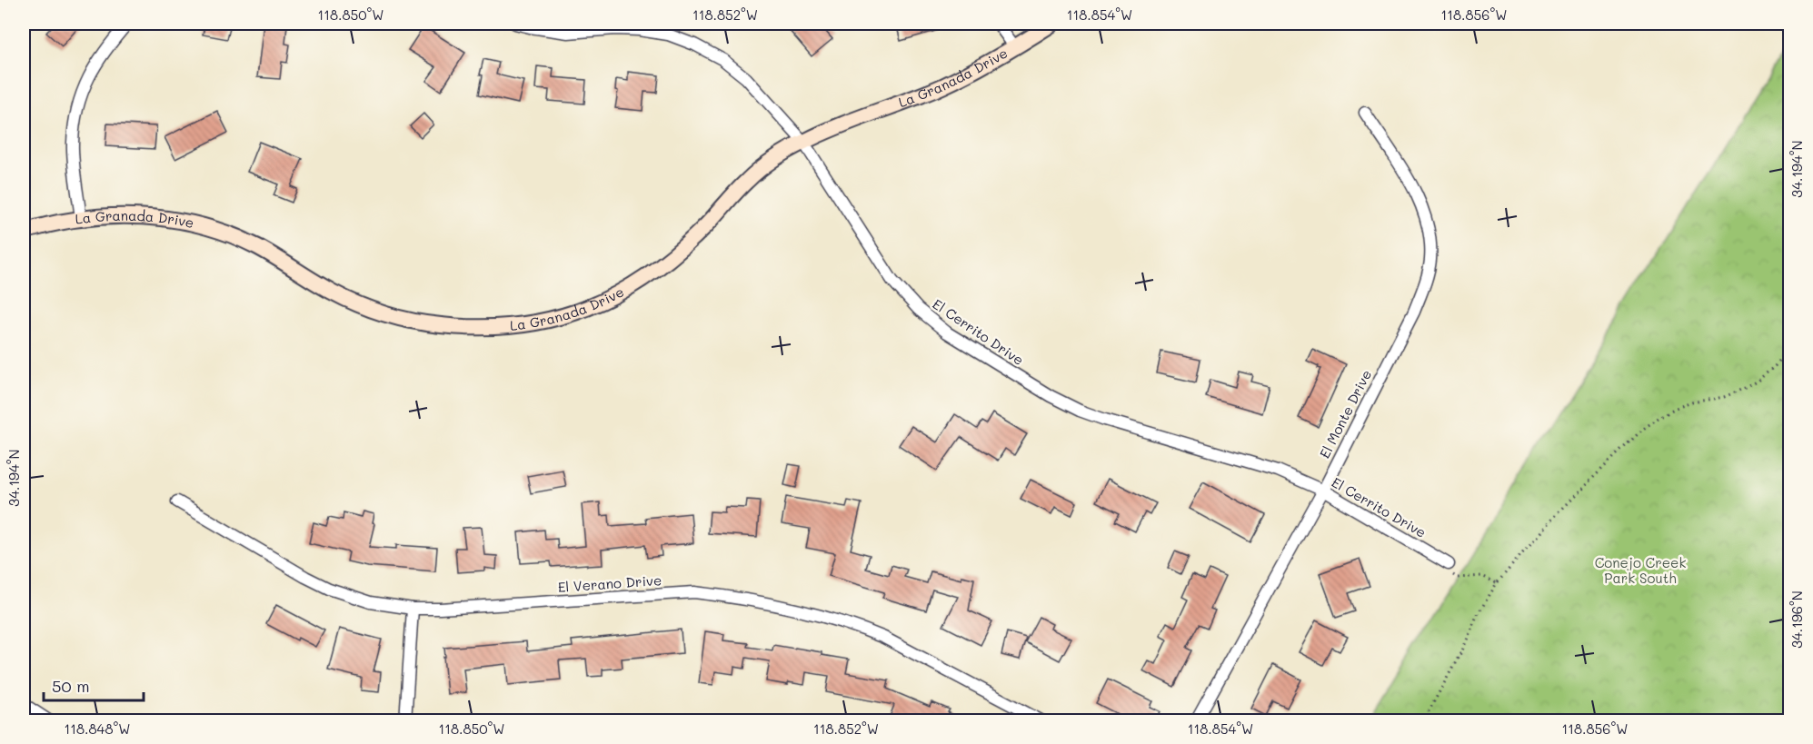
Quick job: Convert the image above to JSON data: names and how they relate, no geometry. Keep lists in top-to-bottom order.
{
  "streets": {
    "street": [
      "La Granada Drive",
      "El Cerrito Drive",
      "El Monte Drive",
      "El Verano Drive"
    ]
  },
  "crossings": [
    ["La Granada Drive", "El Cerrito Drive"],
    ["El Cerrito Drive", "El Monte Drive"]
  ],
  "parks": ["Conejo Creek Park South"],
  "scale_bar": "50 m",
  "coordinates": [
    "118.850°W",
    "118.852°W",
    "118.854°W",
    "118.856°W",
    "34.194°N",
    "34.196°N",
    "118.848°W"
  ]
}
